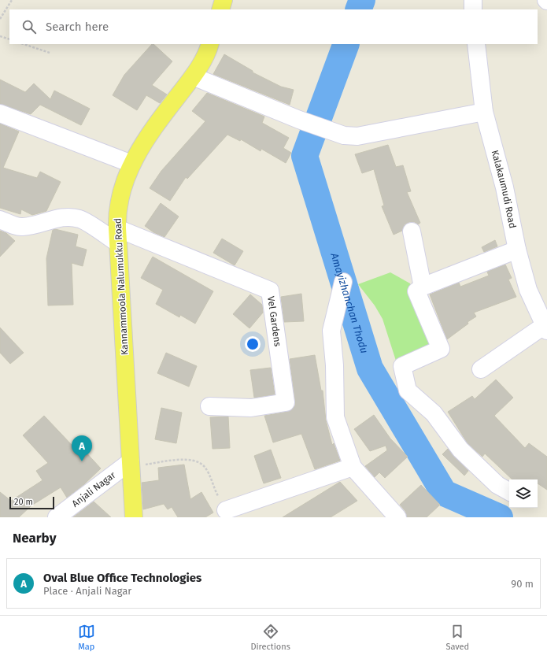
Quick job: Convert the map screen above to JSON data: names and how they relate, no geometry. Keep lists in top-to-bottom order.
{
  "streets": {
    "main road": ["Kannammoola Nalumukku Road"],
    "street": ["Kalakaumudi Road", "Vel Gardens", "Anjali Nagar"]
  },
  "crossings": [
    ["Kannammoola Nalumukku Road", "Vel Gardens"],
    ["Kannammoola Nalumukku Road", "Anjali Nagar"]
  ],
  "water": ["Amayizhanchan Thodu"],
  "scale_bar": "20 m",
  "page": {
    "search": "Search here",
    "pins": "A",
    "scale": "20 m",
    "heading": "Nearby",
    "list": [
      {
        "mark": "A",
        "name": "Oval Blue Office Technologies",
        "note": "Place · Anjali Nagar",
        "value": "90 m"
      }
    ],
    "nav": ["Map", "Directions", "Saved"]
  }
}
